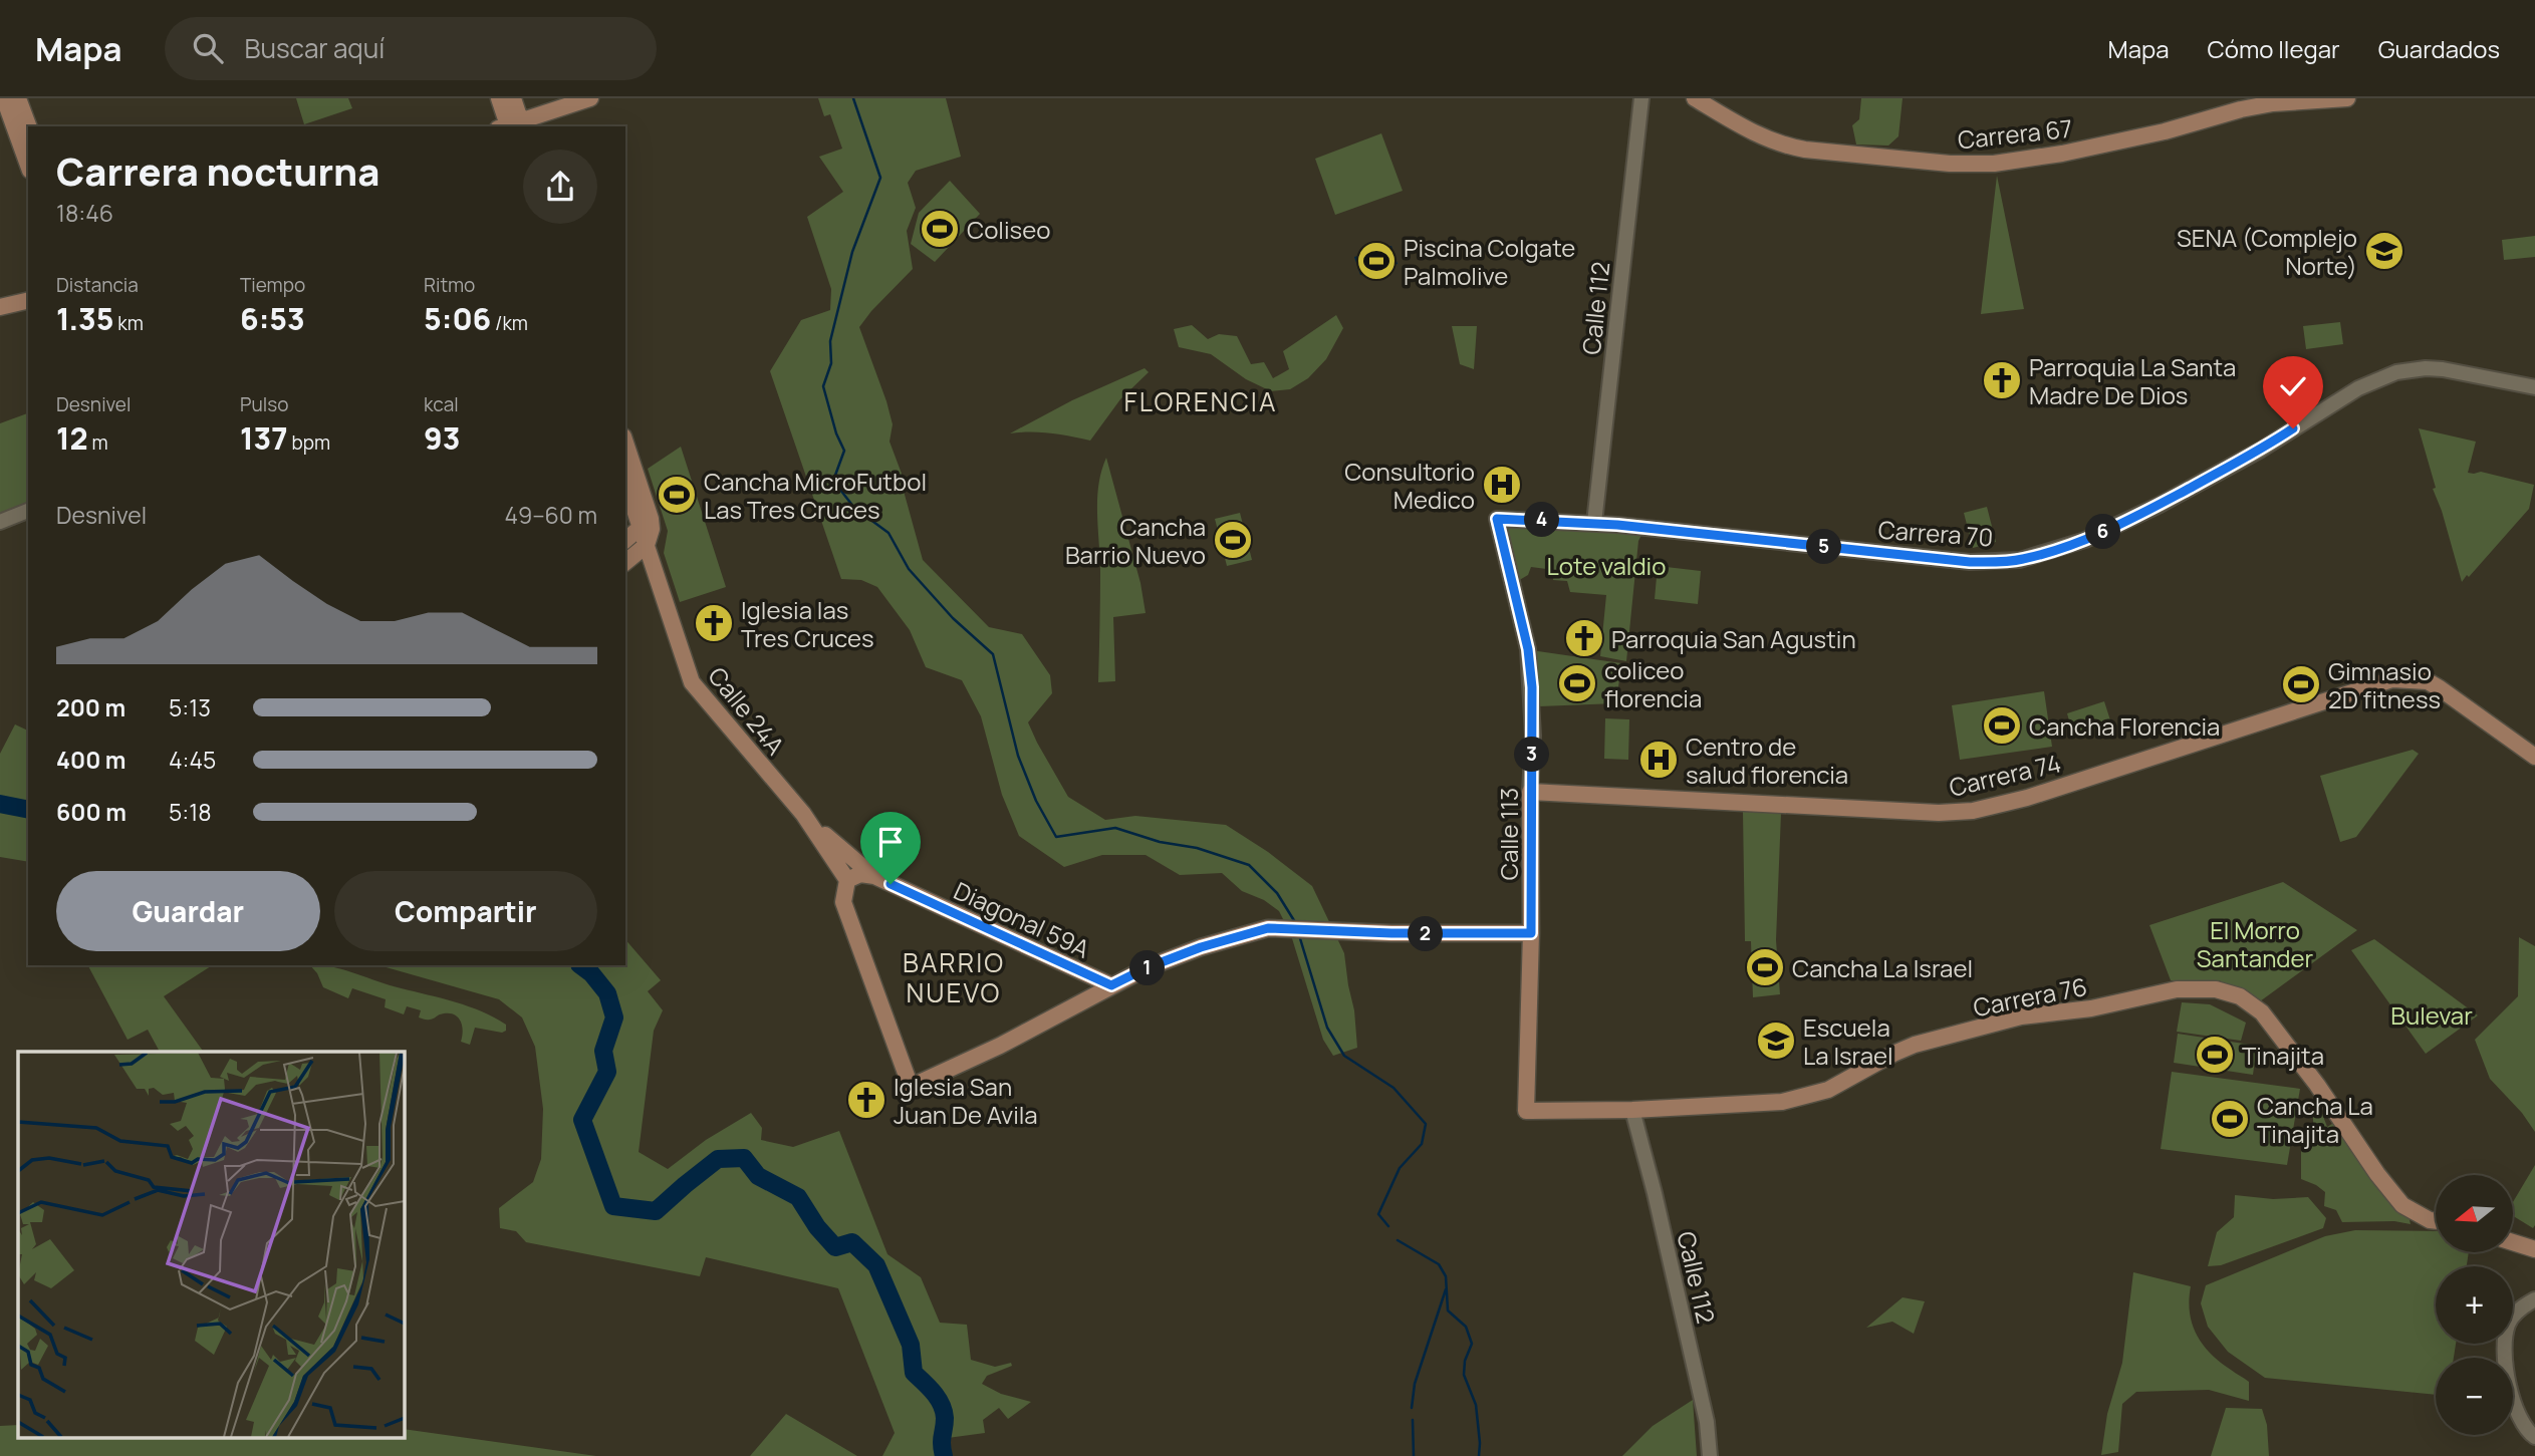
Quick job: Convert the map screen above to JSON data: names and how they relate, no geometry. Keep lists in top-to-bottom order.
{
  "streets": {
    "main road": [
      "Carrera 67",
      "Calle 24A",
      "Carrera 74",
      "Calle 113",
      "Diagonal 59A",
      "Carrera 76"
    ],
    "street": ["Calle 112", "Carrera 70"]
  },
  "crossings": [
    ["Calle 112", "Carrera 70"],
    ["Calle 112", "Carrera 76"],
    ["Carrera 70", "Calle 113"],
    ["Calle 24A", "Diagonal 59A"],
    ["Carrera 74", "Calle 113"],
    ["Calle 113", "Carrera 76"]
  ],
  "districts": ["FLORENCIA", "BARRIO NUEVO"],
  "parks": ["Lote valdio", "El Morro Santander", "Bulevar"],
  "places": {
    "sports": [
      "Coliseo",
      "Piscina Colgate Palmolive",
      "Cancha MicroFutbol Las Tres Cruces",
      "Cancha Barrio Nuevo",
      "coliceo florencia",
      "Gimnasio 2D fitness",
      "Cancha Florencia",
      "Cancha La Israel",
      "Tinajita",
      "Cancha La Tinajita"
    ],
    "school or university": ["SENA (Complejo Norte)", "Escuela La Israel"],
    "church": [
      "Parroquia La Santa Madre De Dios",
      "Iglesia las Tres Cruces",
      "Parroquia San Agustin",
      "Iglesia San Juan De Avila"
    ],
    "hospital": ["Consultorio Medico", "Centro de salud florencia"]
  },
  "north": "left",
  "page": {
    "header": "Mapa",
    "search": "Buscar aquí",
    "nav": ["Mapa", "Cómo llegar", "Guardados"],
    "heading": ["Carrera nocturna", "18:46"],
    "stats": [
      ["Distancia", "1.35 km"],
      ["Tiempo", "6:53"],
      ["Ritmo", "5:06 /km"],
      ["Desnivel", "12 m"],
      ["Pulso", "137 bpm"],
      ["kcal", "93"]
    ],
    "chart": ["Desnivel", "49–60 m"],
    "pins": [
      "4",
      "6",
      "5",
      "3",
      "2",
      "1"
    ],
    "list": [
      {
        "name": "200 m",
        "note": "5:13"
      },
      {
        "name": "400 m",
        "note": "4:45"
      },
      {
        "name": "600 m",
        "note": "5:18"
      }
    ],
    "buttons": ["Guardar", "Compartir"],
    "map_buttons": ["+", "−"]
  }
}
